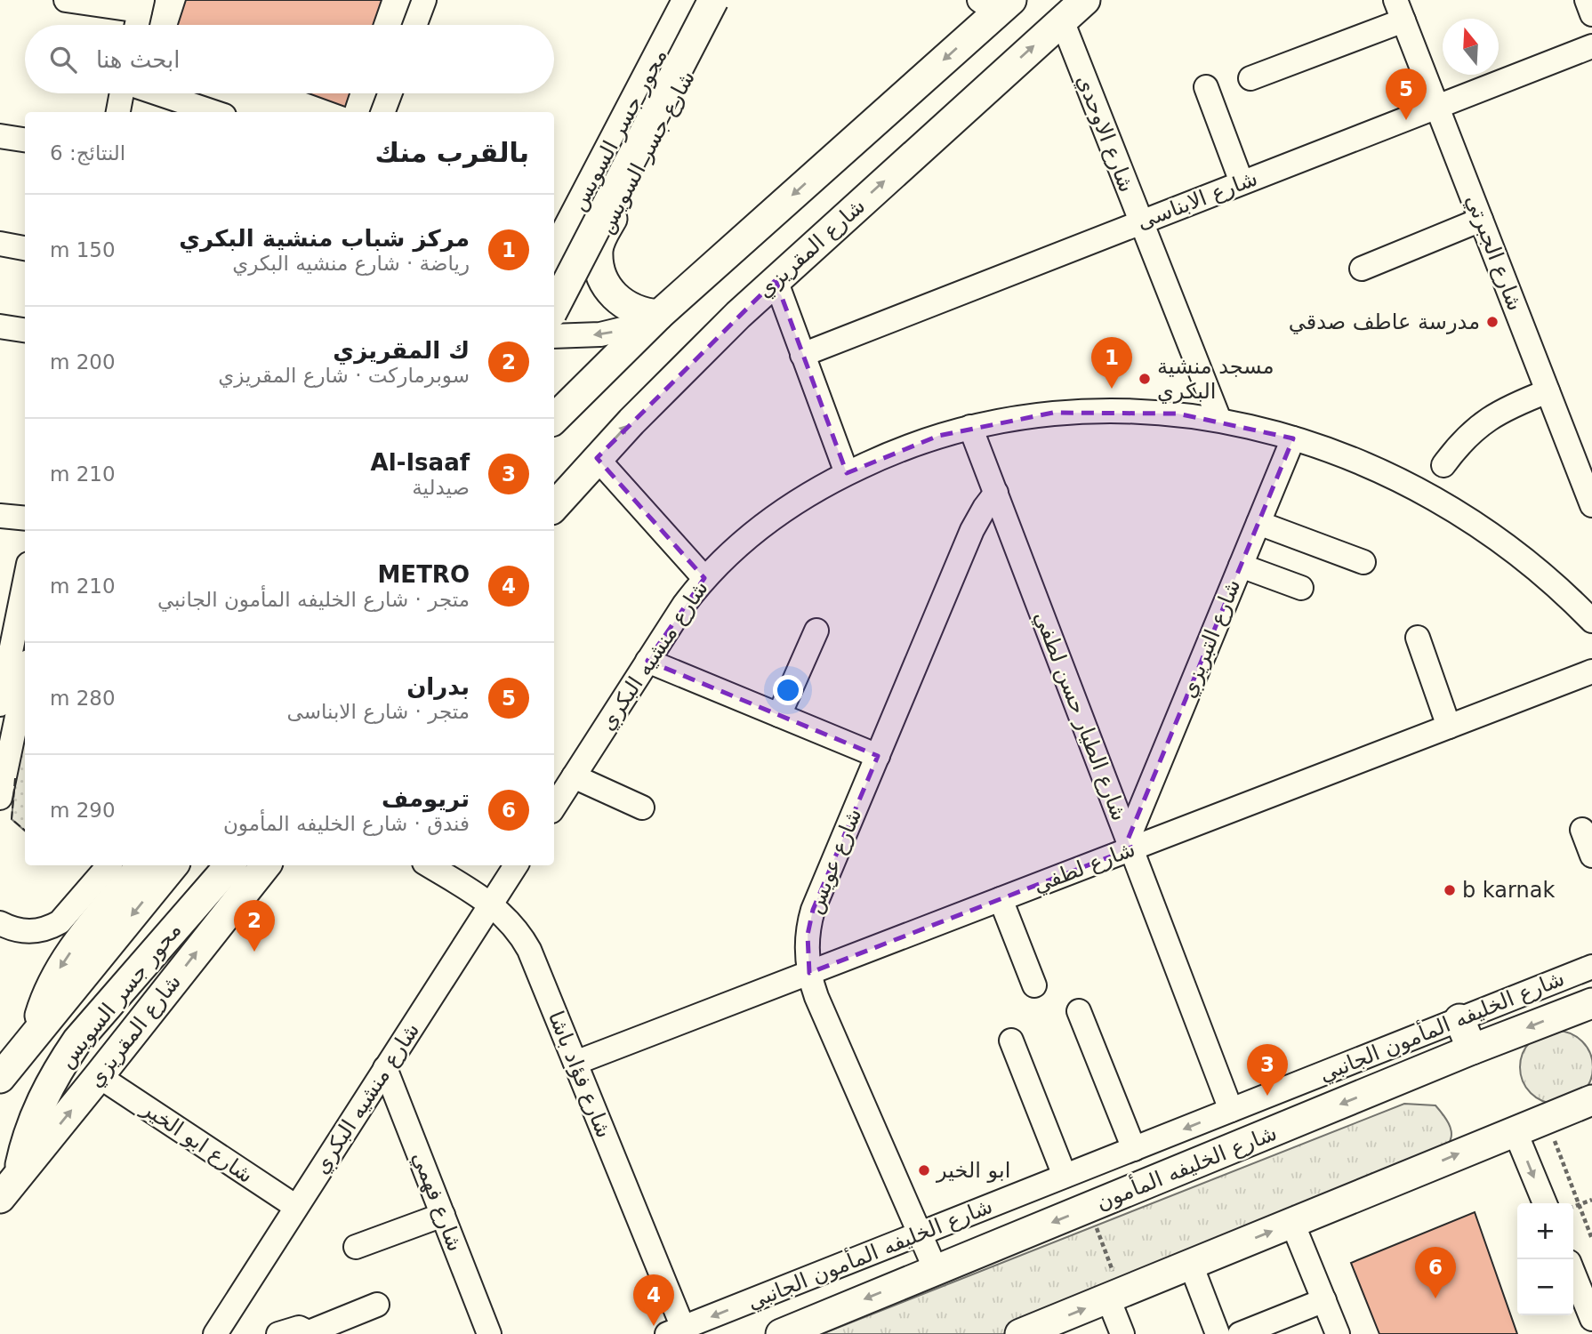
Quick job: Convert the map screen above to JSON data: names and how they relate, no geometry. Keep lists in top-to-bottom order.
{
  "streets": {
    "main road": [
      "محور جسر السويس",
      "شارع جسر السويس",
      "شارع المقريزي",
      "شارع الخليفه المأمون"
    ],
    "street": [
      "شارع الاوحدي",
      "شارع الابناسى",
      "شارع الجبرتي",
      "شارع التبريزي",
      "شارع منشيه البكري",
      "شارع الطيار حسن لطفي",
      "شارع عويس",
      "شارع لطفي",
      "شارع الخليفه المأمون الجانبي",
      "شارع فؤاد باشا",
      "شارع ابو الخير",
      "شارع فهمي"
    ]
  },
  "crossings": [
    ["محور جسر السويس", "شارع المقريزي"],
    ["شارع الاوحدي", "شارع الابناسى"],
    ["شارع الاوحدي", "شارع المقريزي"],
    ["شارع الاوحدي", "شارع منشيه البكري"],
    ["شارع الابناسى", "شارع الجبرتي"],
    ["شارع المقريزي", "شارع ابو الخير"],
    ["شارع التبريزي", "شارع منشيه البكري"],
    ["شارع التبريزي", "شارع الطيار حسن لطفي"],
    ["شارع التبريزي", "شارع لطفي"],
    ["شارع منشيه البكري", "شارع الطيار حسن لطفي"],
    ["شارع منشيه البكري", "شارع فؤاد باشا"],
    ["شارع منشيه البكري", "شارع ابو الخير"],
    ["شارع منشيه البكري", "شارع فهمي"],
    ["شارع الطيار حسن لطفي", "شارع عويس"],
    ["شارع الطيار حسن لطفي", "شارع لطفي"],
    ["شارع الطيار حسن لطفي", "شارع الخليفه المأمون الجانبي"],
    ["شارع عويس", "شارع لطفي"],
    ["شارع عويس", "شارع الخليفه المأمون الجانبي"],
    ["شارع عويس", "شارع الخليفه المأمون"],
    ["شارع لطفي", "شارع فؤاد باشا"],
    ["شارع الخليفه المأمون الجانبي", "شارع فؤاد باشا"]
  ],
  "one_way": ["شارع الخليفه المأمون الجانبي"],
  "places": [
    "مدرسة عاطف صدقي",
    "مسجد منشية البكري",
    "b karnak",
    "ابو الخير"
  ],
  "north": "top",
  "page": {
    "search": "ابحث هنا",
    "pins": [
      "5",
      "1",
      "2",
      "3",
      "6",
      "4"
    ],
    "heading": ["بالقرب منك", "النتائج: 6"],
    "list": [
      {
        "mark": "1",
        "name": "مركز شباب منشية البكري",
        "note": "رياضة · شارع منشيه البكري",
        "value": "150 m"
      },
      {
        "mark": "2",
        "name": "ك المقريزي",
        "note": "سوبرماركت · شارع المقريزي",
        "value": "200 m"
      },
      {
        "mark": "3",
        "name": "Al-Isaaf",
        "note": "صيدلية",
        "value": "210 m"
      },
      {
        "mark": "4",
        "name": "METRO",
        "note": "متجر · شارع الخليفه المأمون الجانبي",
        "value": "210 m"
      },
      {
        "mark": "5",
        "name": "بدران",
        "note": "متجر · شارع الابناسى",
        "value": "280 m"
      },
      {
        "mark": "6",
        "name": "تريومف",
        "note": "فندق · شارع الخليفه المأمون",
        "value": "290 m"
      }
    ],
    "map_buttons": ["+", "−"]
  }
}
